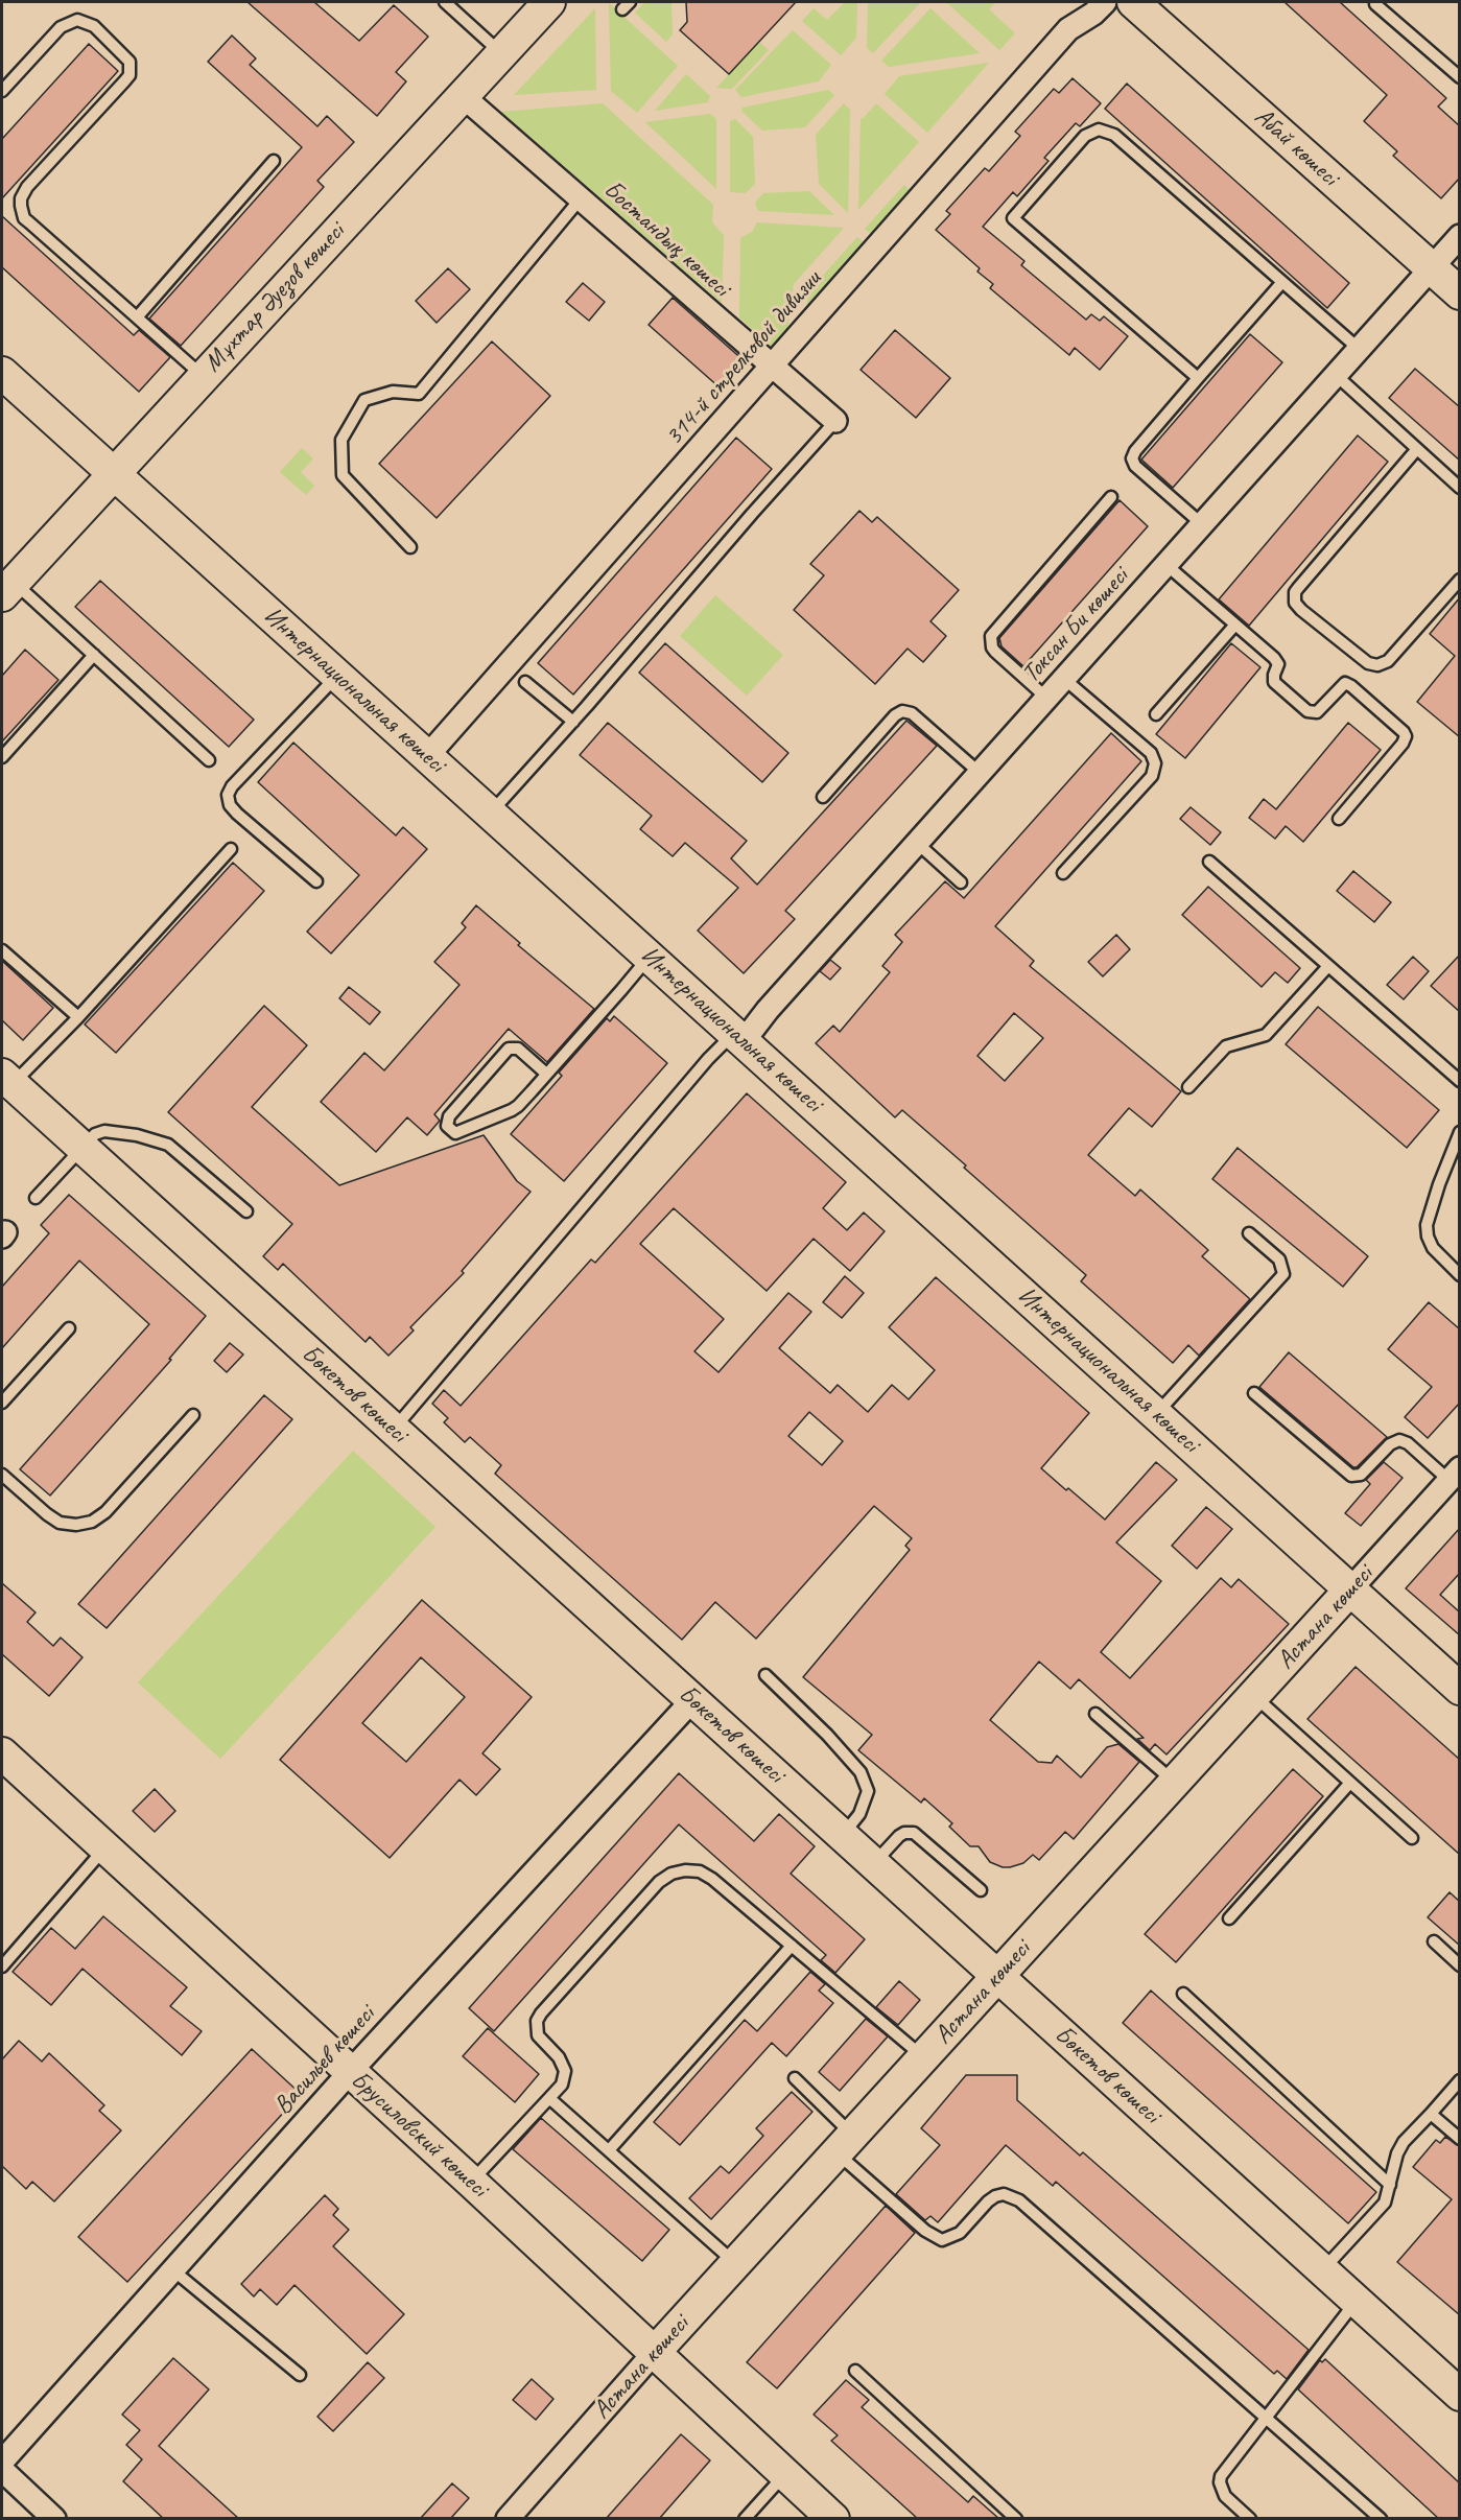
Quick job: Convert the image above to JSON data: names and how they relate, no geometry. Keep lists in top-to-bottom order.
{
  "streets": {
    "main road": [
      "Абай көшесі",
      "Мұхтар Әуезов көшесі",
      "Интернациональная көшесі",
      "Бөкетов көшесі",
      "Астана көшесі",
      "Брусиловский көшесі"
    ],
    "street": [
      "Бостандық көшесі",
      "314-й стрелковой дивизии",
      "Токсан Би көшесі",
      "Васильев көшесі"
    ]
  },
  "crossings": [
    ["Абай көшесі", "Токсан Би көшесі"],
    ["Бостандық көшесі", "Мұхтар Әуезов көшесі"],
    ["Бостандық көшесі", "314-й стрелковой дивизии"],
    ["Мұхтар Әуезов көшесі", "Интернациональная көшесі"],
    ["314-й стрелковой дивизии", "Интернациональная көшесі"],
    ["Токсан Би көшесі", "Интернациональная көшесі"],
    ["Интернациональная көшесі", "Астана көшесі"],
    ["Бөкетов көшесі", "Астана көшесі"],
    ["Бөкетов көшесі", "Васильев көшесі"],
    ["Астана көшесі", "Брусиловский көшесі"],
    ["Васильев көшесі", "Брусиловский көшесі"]
  ]
}
